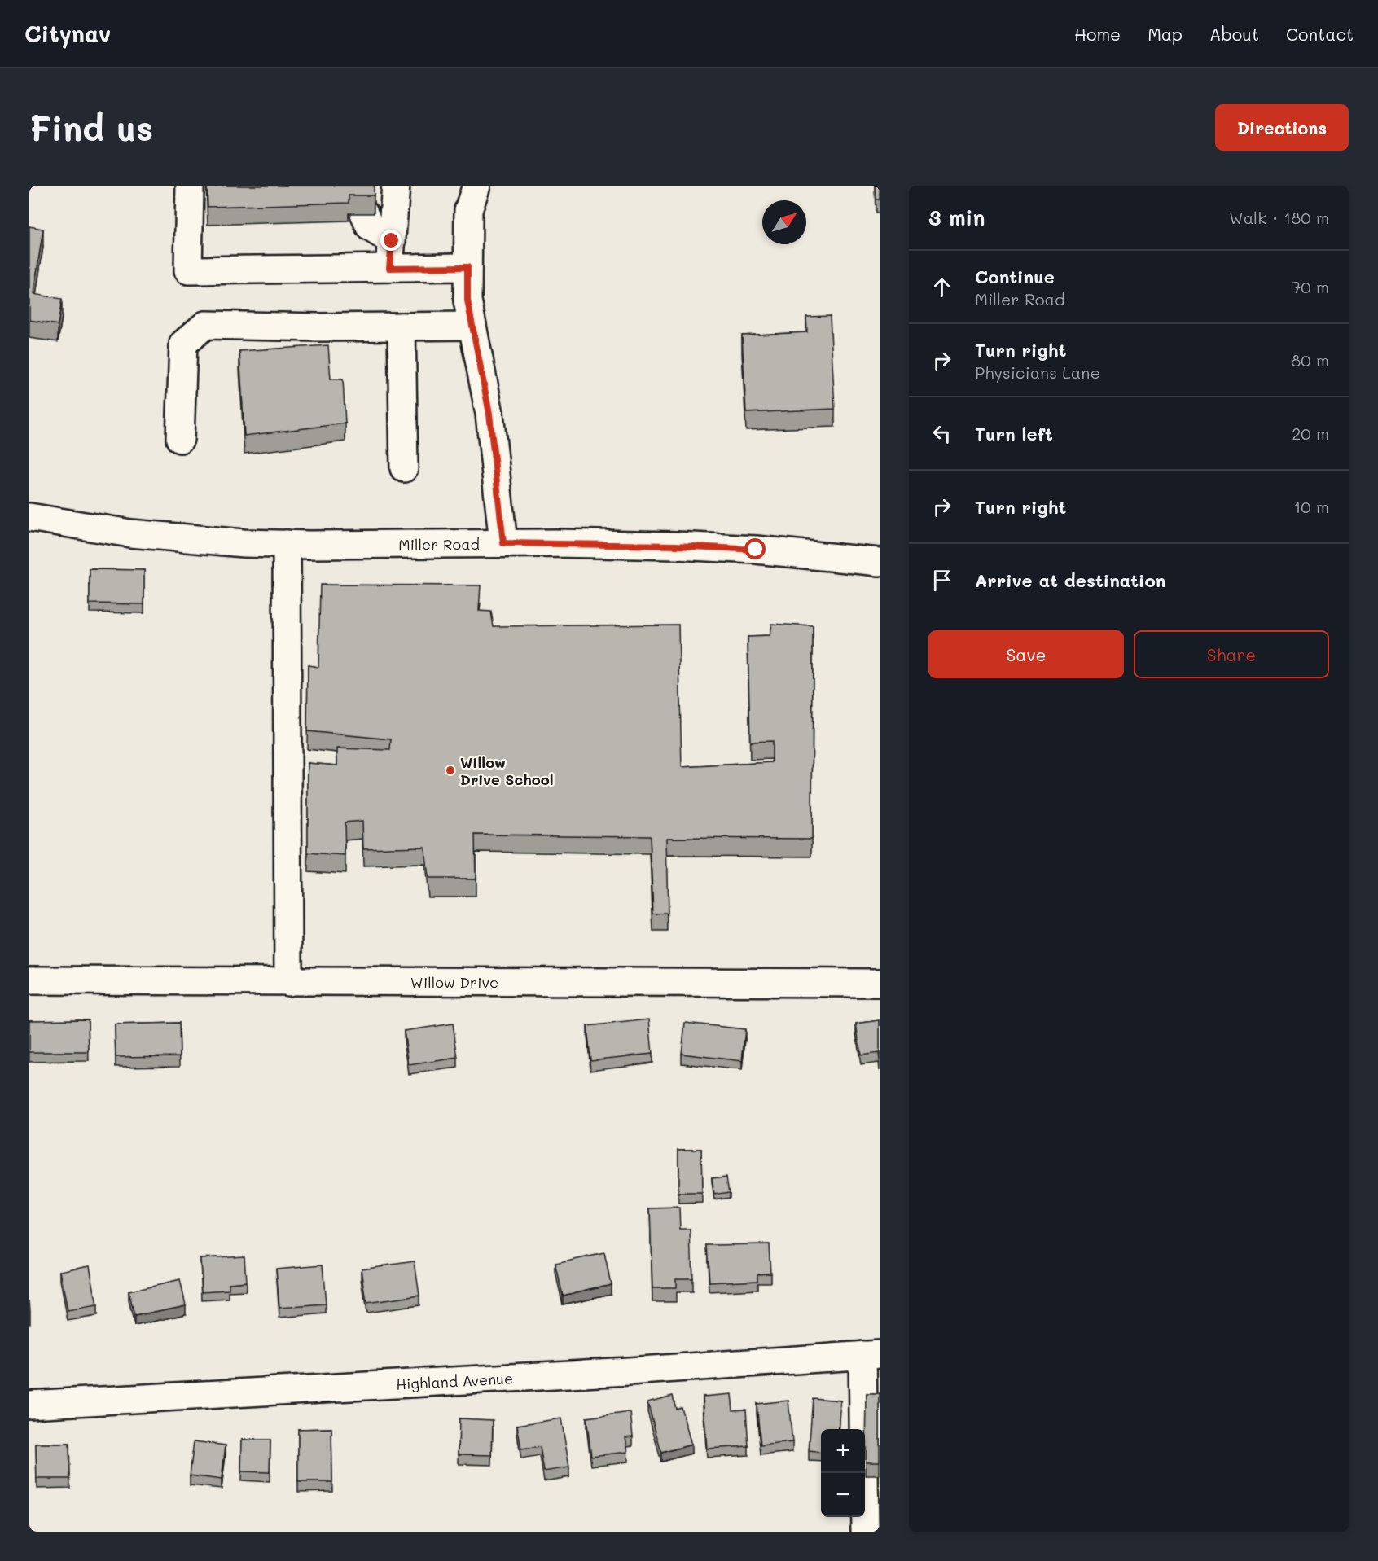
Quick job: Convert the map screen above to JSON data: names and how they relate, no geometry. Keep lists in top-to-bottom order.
{
  "streets": {
    "street": ["Miller Road", "Willow Drive", "Highland Avenue"]
  },
  "places": ["Willow Drive School"],
  "north": "top right",
  "page": {
    "header": "Citynav",
    "nav": [
      "Home",
      "Map",
      "About",
      "Contact"
    ],
    "buttons": [
      "Directions",
      ["Save", "Share"]
    ],
    "title": "Find us",
    "heading": ["3 min", "Walk · 180 m"],
    "list": [
      ["Continue", "Miller Road", "70 m"],
      ["Turn right", "Physicians Lane", "80 m"],
      ["Turn left", "20 m"],
      ["Turn right", "10 m"],
      "Arrive at destination"
    ],
    "map_buttons": ["+", "−"]
  }
}
